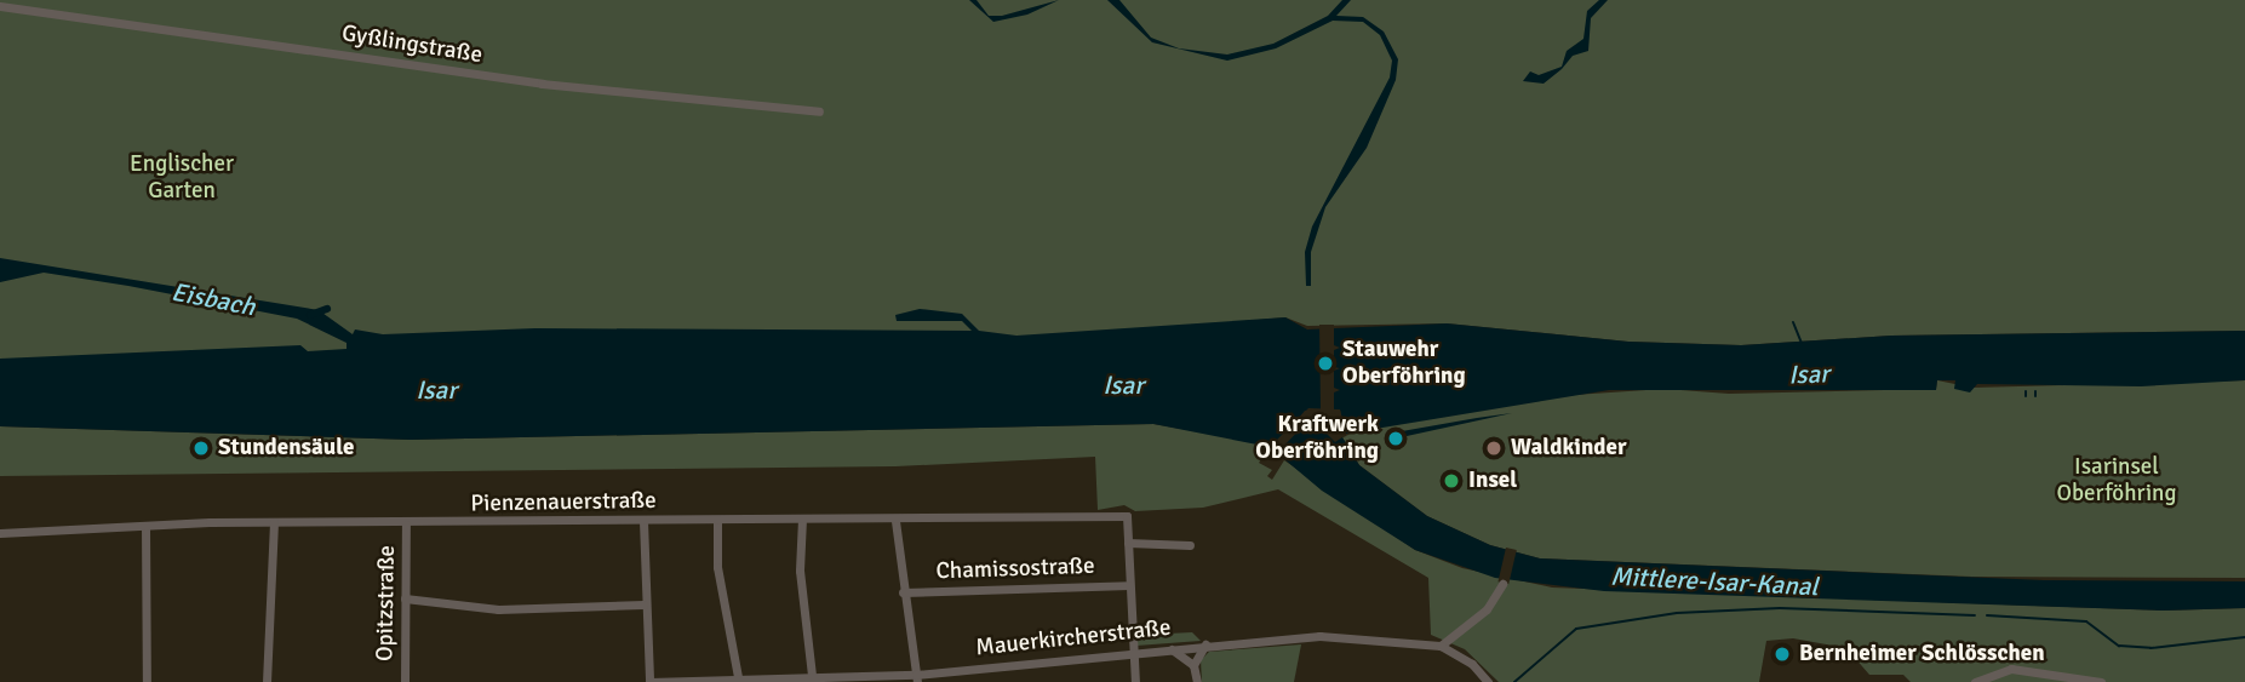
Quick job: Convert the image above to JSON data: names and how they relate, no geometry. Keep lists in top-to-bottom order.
{
  "streets": {
    "street": [
      "Gyßlingstraße",
      "Pienzenauerstraße",
      "Chamissostraße",
      "Opitzstraße",
      "Mauerkircherstraße"
    ]
  },
  "crossings": [
    ["Pienzenauerstraße", "Opitzstraße"]
  ],
  "water": ["Eisbach", "Isar", "Mittlere-Isar-Kanal"],
  "parks": ["Englischer Garten", "Isarinsel Oberföhring"],
  "places": [
    "Stauwehr Oberföhring",
    "Kraftwerk Oberföhring",
    "Stundensäule",
    "Waldkinder",
    "Insel",
    "Bernheimer Schlösschen"
  ]
}
